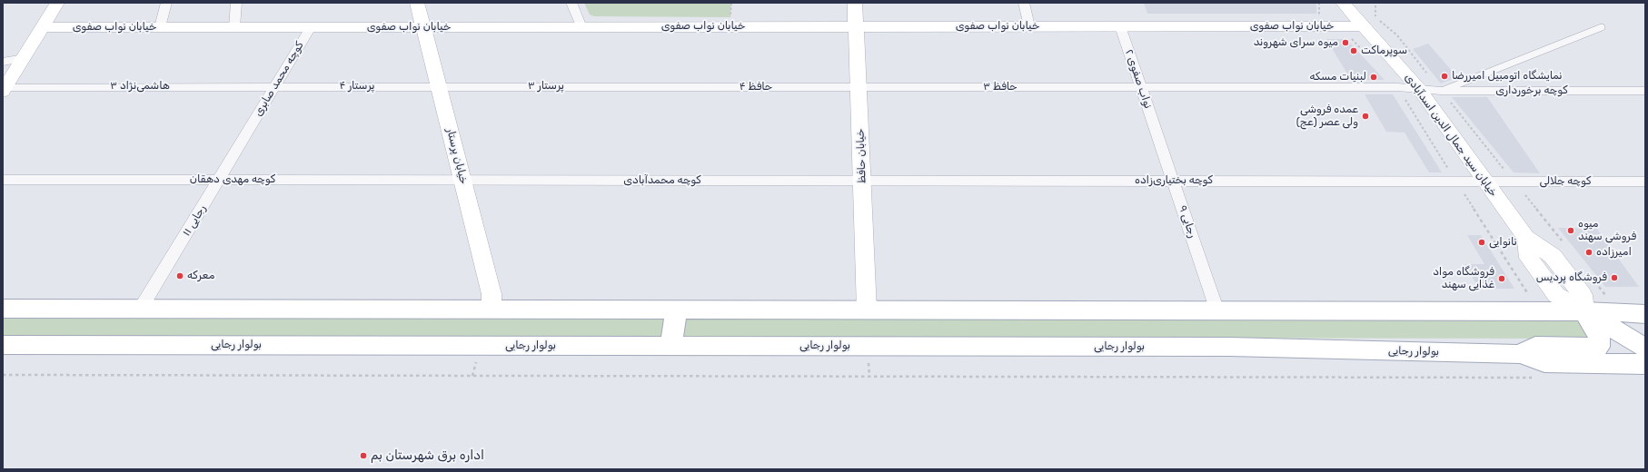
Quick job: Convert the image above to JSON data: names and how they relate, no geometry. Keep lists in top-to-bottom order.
{
  "streets": {
    "main road": ["بولوار رجایی"],
    "street": [
      "خیابان نواب صفوی",
      "کوچه محمد صابری",
      "نواب صفوی ۲",
      "هاشمی‌نژاد ۳",
      "پرستار ۴",
      "پرستار ۳",
      "حافظ ۴",
      "حافظ ۳",
      "کوچه برخورداری",
      "خیابان سید جمال الدین اسدآبادی",
      "خیابان پرستار",
      "خیابان حافظ",
      "کوچه مهدی دهقان",
      "کوچه محمدآبادی",
      "کوچه بختیاری‌زاده",
      "کوچه جلالی",
      "رجایی ۱۱",
      "رجایی ۹"
    ]
  },
  "crossings": [
    ["خیابان نواب صفوی", "کوچه محمد صابری"],
    ["خیابان نواب صفوی", "نواب صفوی ۲"],
    ["خیابان نواب صفوی", "خیابان سید جمال الدین اسدآبادی"],
    ["خیابان نواب صفوی", "خیابان پرستار"],
    ["خیابان نواب صفوی", "خیابان حافظ"],
    ["کوچه محمد صابری", "هاشمی‌نژاد ۳"],
    ["کوچه محمد صابری", "پرستار ۴"],
    ["کوچه محمد صابری", "رجایی ۱۱"],
    ["نواب صفوی ۲", "حافظ ۳"],
    ["نواب صفوی ۲", "رجایی ۹"],
    ["هاشمی‌نژاد ۳", "پرستار ۴"],
    ["پرستار ۴", "پرستار ۳"],
    ["پرستار ۴", "خیابان پرستار"],
    ["پرستار ۳", "حافظ ۴"],
    ["پرستار ۳", "خیابان پرستار"],
    ["حافظ ۴", "حافظ ۳"],
    ["حافظ ۴", "خیابان حافظ"],
    ["حافظ ۳", "کوچه برخورداری"],
    ["حافظ ۳", "خیابان حافظ"],
    ["کوچه برخورداری", "خیابان سید جمال الدین اسدآبادی"],
    ["خیابان سید جمال الدین اسدآبادی", "کوچه بختیاری‌زاده"],
    ["خیابان سید جمال الدین اسدآبادی", "کوچه جلالی"],
    ["خیابان پرستار", "کوچه مهدی دهقان"],
    ["خیابان پرستار", "کوچه محمدآبادی"],
    ["خیابان حافظ", "کوچه محمدآبادی"],
    ["خیابان حافظ", "کوچه بختیاری‌زاده"],
    ["کوچه مهدی دهقان", "کوچه محمدآبادی"],
    ["کوچه مهدی دهقان", "رجایی ۱۱"],
    ["کوچه محمدآبادی", "کوچه بختیاری‌زاده"],
    ["کوچه بختیاری‌زاده", "کوچه جلالی"],
    ["کوچه بختیاری‌زاده", "رجایی ۹"]
  ],
  "places": [
    "میوه سرای شهروند",
    "سوپرماکت",
    "نمایشگاه اتومبیل امیررضا",
    "لبنیات مسکه",
    "عمده فروشی ولی عصر (عج)",
    "میوه فروشی سهند",
    "نانوایی",
    "امیرزاده",
    "معرکه",
    "فروشگاه پردیس",
    "فروشگاه مواد غذایی سهند",
    "اداره برق شهرستان بم"
  ]
}
